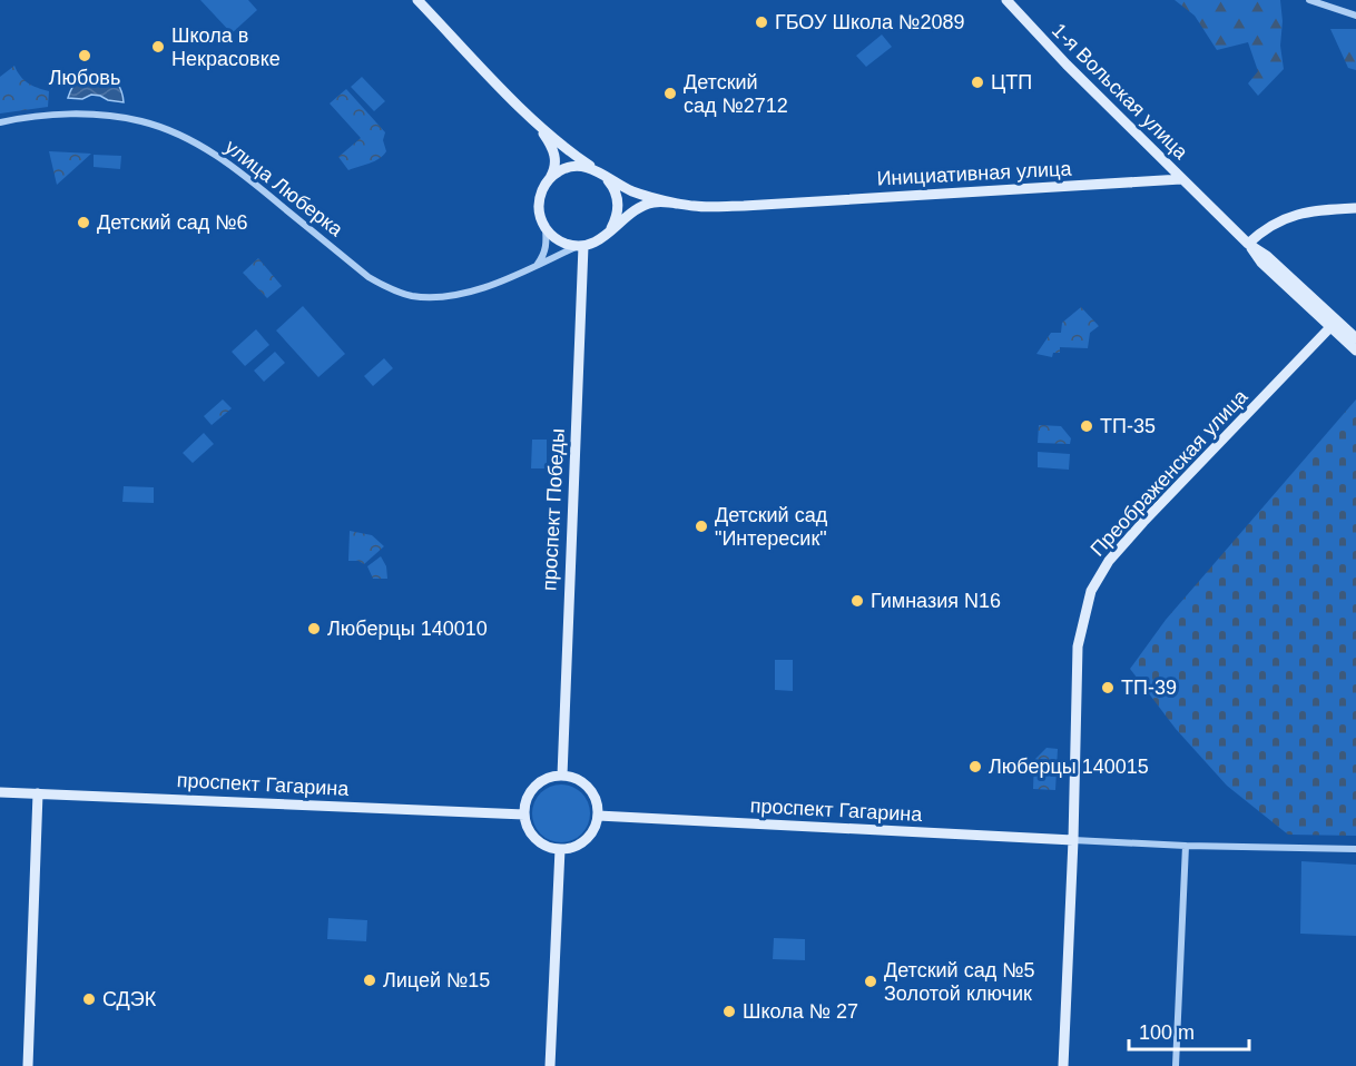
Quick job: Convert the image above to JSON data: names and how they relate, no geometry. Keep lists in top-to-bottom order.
{
  "streets": {
    "street": [
      "1-я Вольская улица",
      "Инициативная улица",
      "улица Люберка",
      "Преображенская улица",
      "проспект Победы",
      "проспект Гагарина"
    ]
  },
  "crossings": [
    ["1-я Вольская улица", "Инициативная улица"],
    ["Инициативная улица", "улица Люберка"],
    ["Инициативная улица", "проспект Победы"],
    ["улица Люберка", "проспект Победы"],
    ["Преображенская улица", "проспект Гагарина"],
    ["проспект Победы", "проспект Гагарина"]
  ],
  "places": [
    "ГБОУ Школа №2089",
    "Школа в Некрасовке",
    "Любовь",
    "ЦТП",
    "Детский сад №2712",
    "Детский сад №6",
    "ТП-35",
    "Детский сад \"Интересик\"",
    "Гимназия N16",
    "Люберцы 140010",
    "ТП-39",
    "Люберцы 140015",
    "Лицей №15",
    "Детский сад №5 Золотой ключик",
    "СДЭК",
    "Школа № 27"
  ],
  "scale_bar": "100 m"
}
